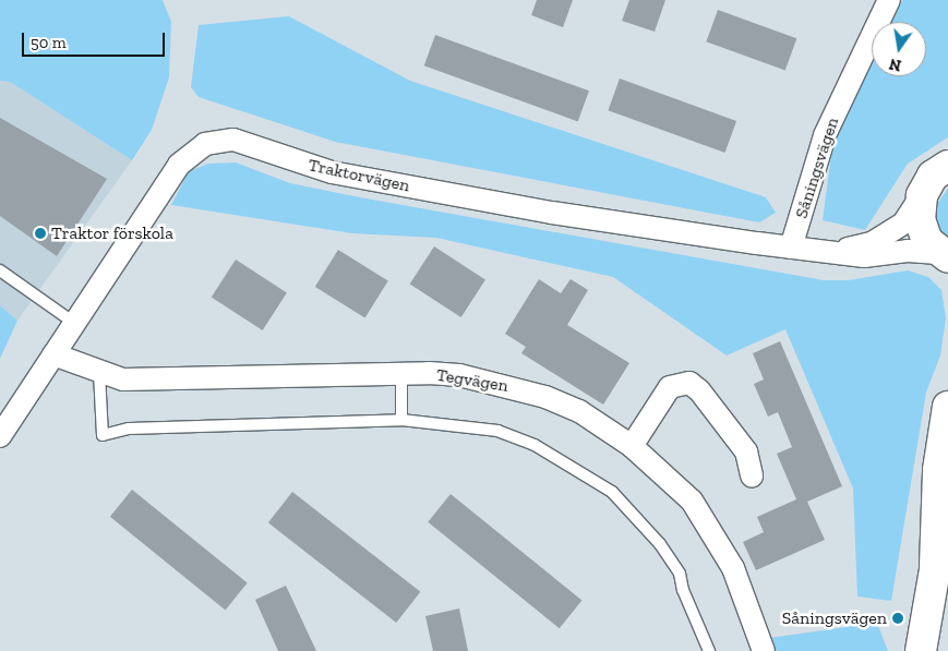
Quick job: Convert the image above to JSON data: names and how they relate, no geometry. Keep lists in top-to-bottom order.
{
  "streets": {
    "street": ["Såningsvägen", "Traktorvägen", "Tegvägen"]
  },
  "crossings": [
    ["Såningsvägen", "Traktorvägen"],
    ["Traktorvägen", "Tegvägen"]
  ],
  "places": ["Traktor förskola", "Såningsvägen"],
  "scale_bar": "50 m",
  "north": "bottom"
}
